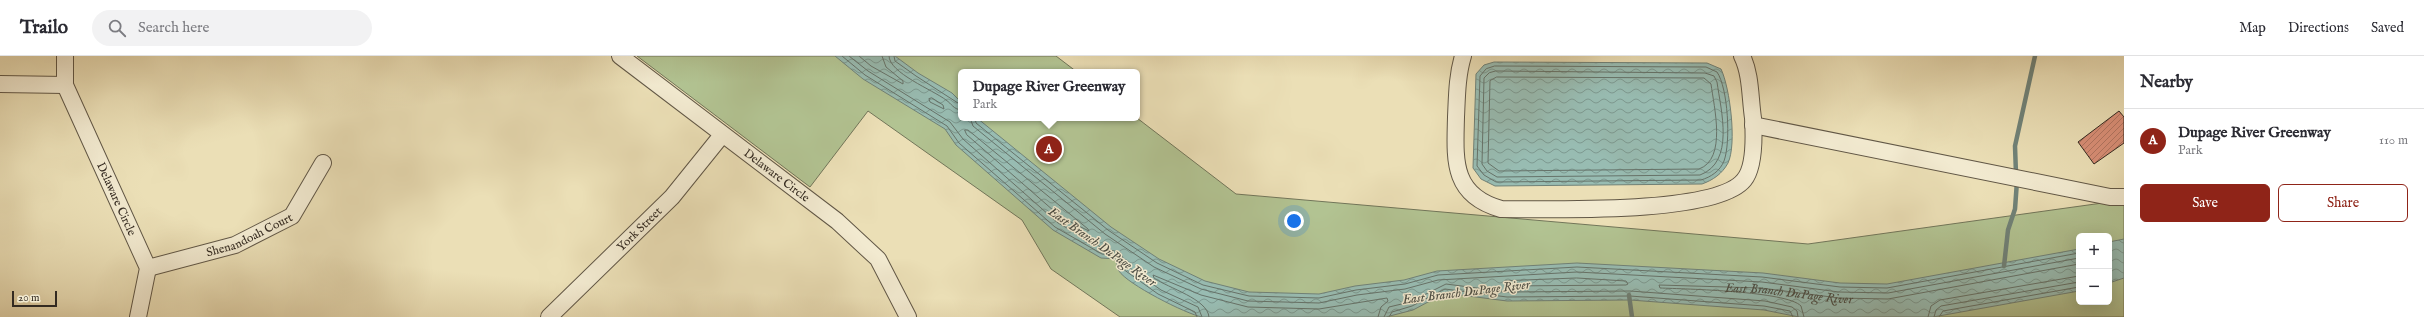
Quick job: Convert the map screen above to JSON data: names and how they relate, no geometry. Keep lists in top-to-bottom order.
{
  "streets": {
    "street": ["Delaware Circle", "York Street", "Shenandoah Court"]
  },
  "crossings": [
    ["Delaware Circle", "York Street"],
    ["Delaware Circle", "Shenandoah Court"]
  ],
  "water": ["East Branch DuPage River"],
  "scale_bar": "20 m",
  "page": {
    "header": "Trailo",
    "search": "Search here",
    "nav": ["Map", "Directions", "Saved"],
    "heading": "Nearby",
    "popup": ["Dupage River Greenway", "Park"],
    "list": [
      {
        "mark": "A",
        "name": "Dupage River Greenway",
        "note": "Park",
        "value": "110 m"
      }
    ],
    "pins": "A",
    "buttons": ["Save", "Share"],
    "map_buttons": ["+", "−"],
    "scale": "20 m"
  }
}
